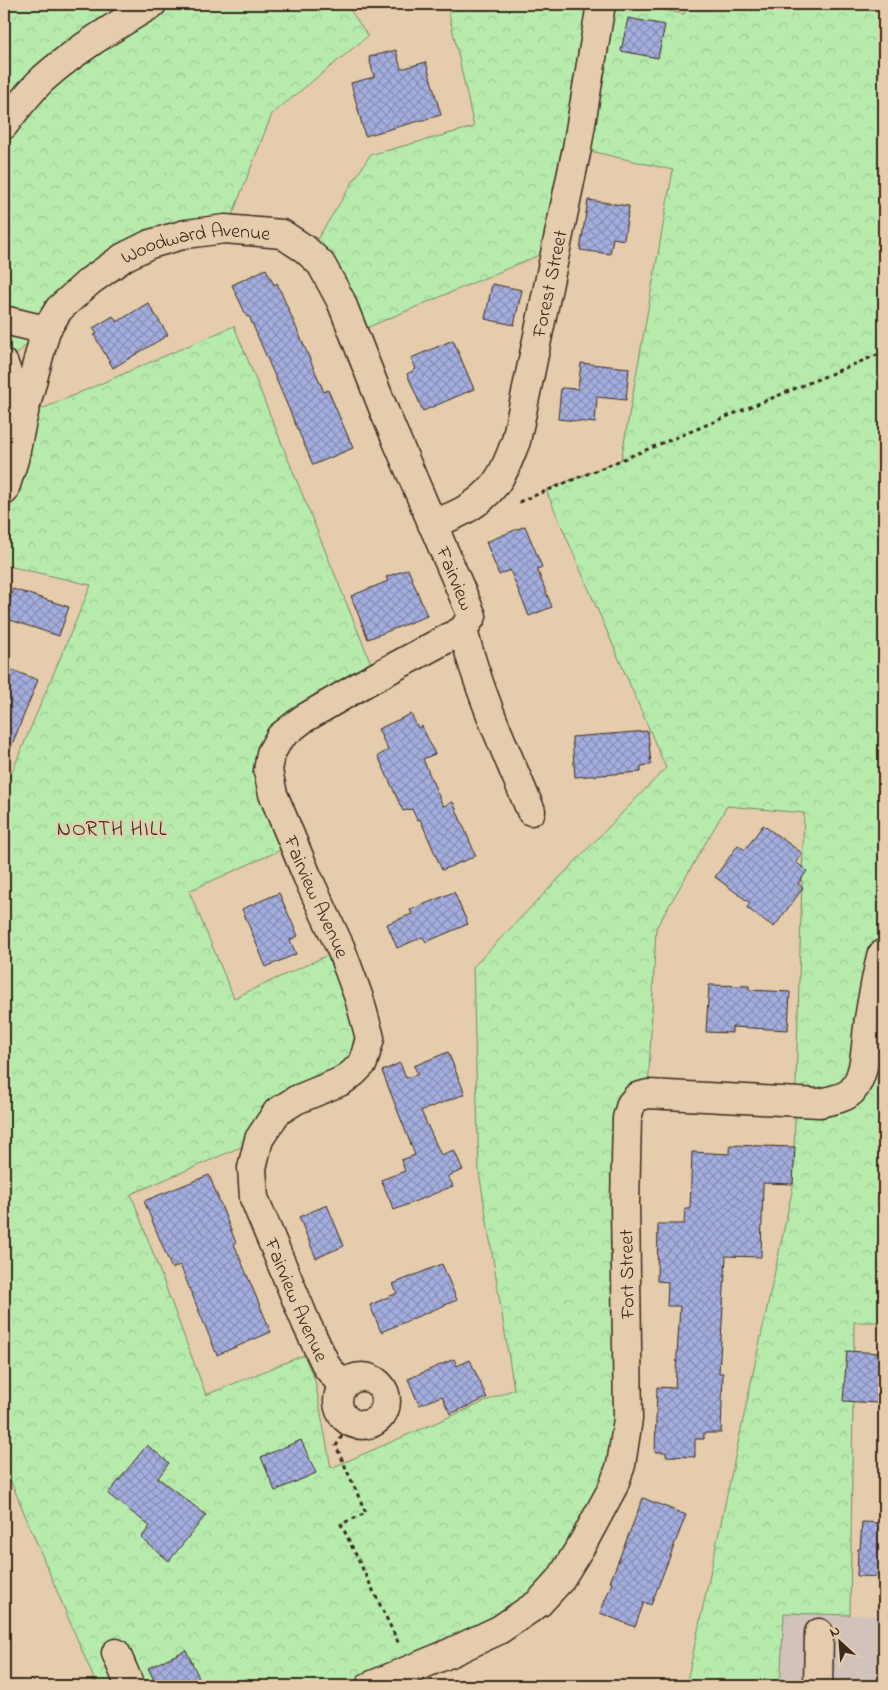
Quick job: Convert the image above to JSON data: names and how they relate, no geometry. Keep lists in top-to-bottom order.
{
  "streets": {
    "street": [
      "Woodward Avenue",
      "Forest Street",
      "Fairview",
      "Fairview Avenue",
      "Fort Street"
    ]
  },
  "crossings": [
    ["Woodward Avenue", "Forest Street"],
    ["Woodward Avenue", "Fairview"],
    ["Forest Street", "Fairview"],
    ["Fairview", "Fairview Avenue"]
  ],
  "districts": ["NORTH HILL"],
  "north": "top left"
}
